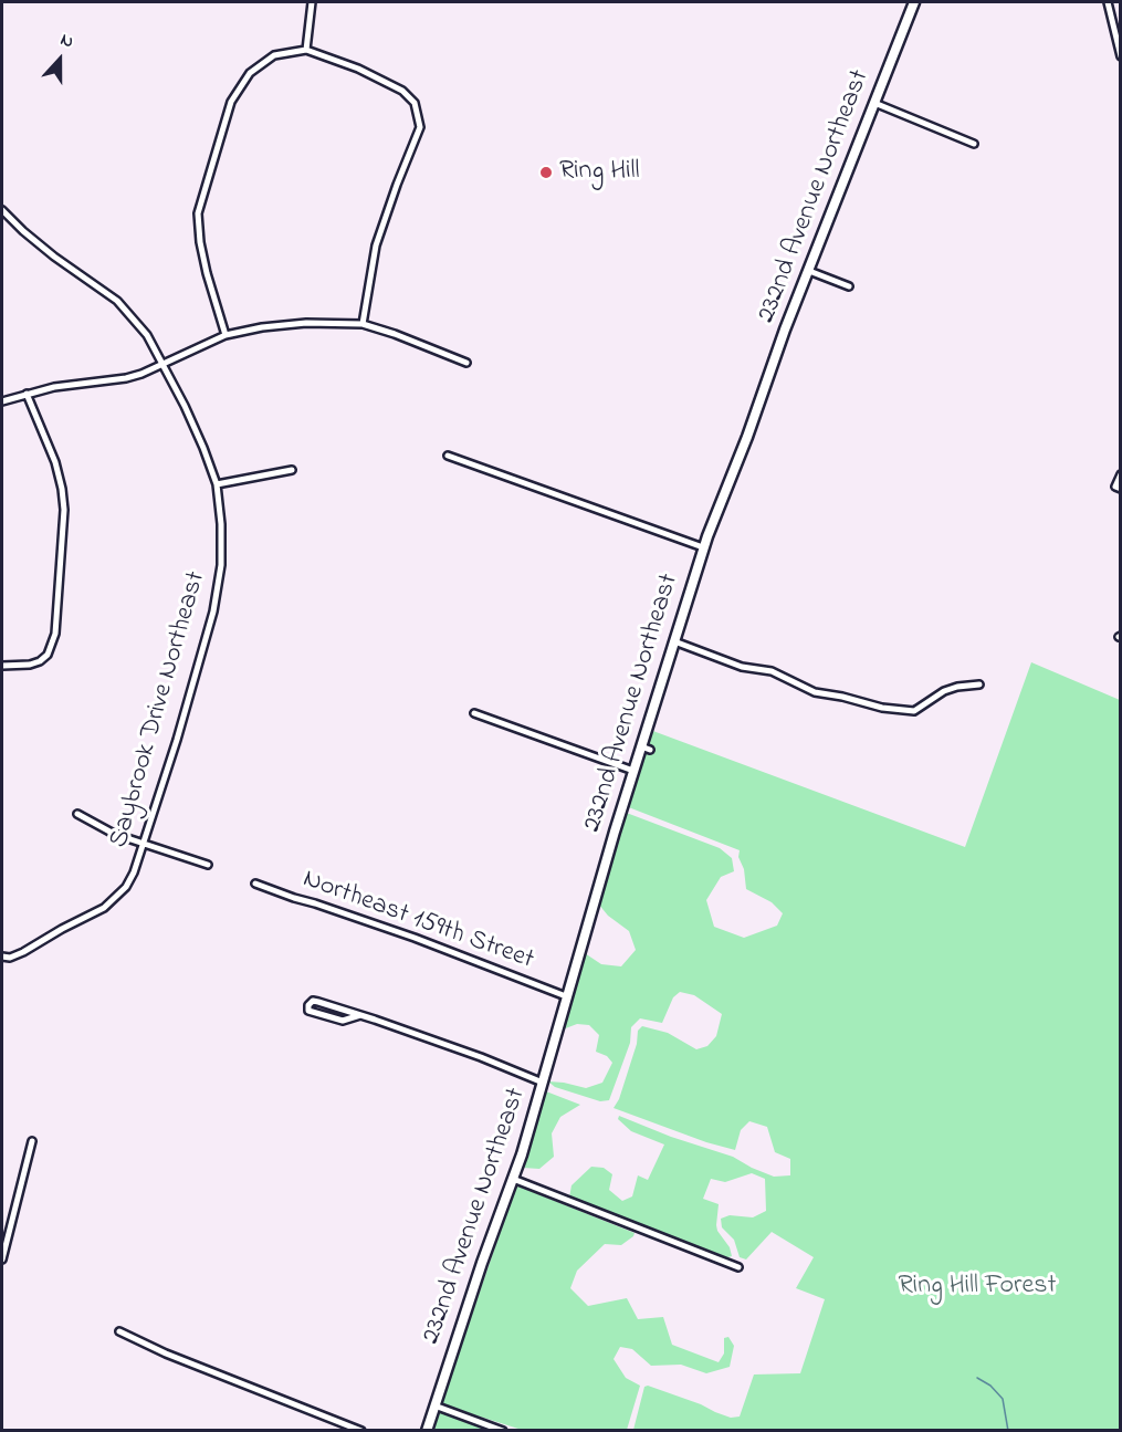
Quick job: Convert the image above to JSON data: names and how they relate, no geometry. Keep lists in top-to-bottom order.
{
  "streets": {
    "street": ["232nd Avenue Northeast", "Saybrook Drive Northeast", "Northeast 159th Street"]
  },
  "crossings": [
    ["232nd Avenue Northeast", "Northeast 159th Street"]
  ],
  "parks": ["Ring Hill Forest"],
  "places": ["Ring Hill"],
  "north": "top"
}
